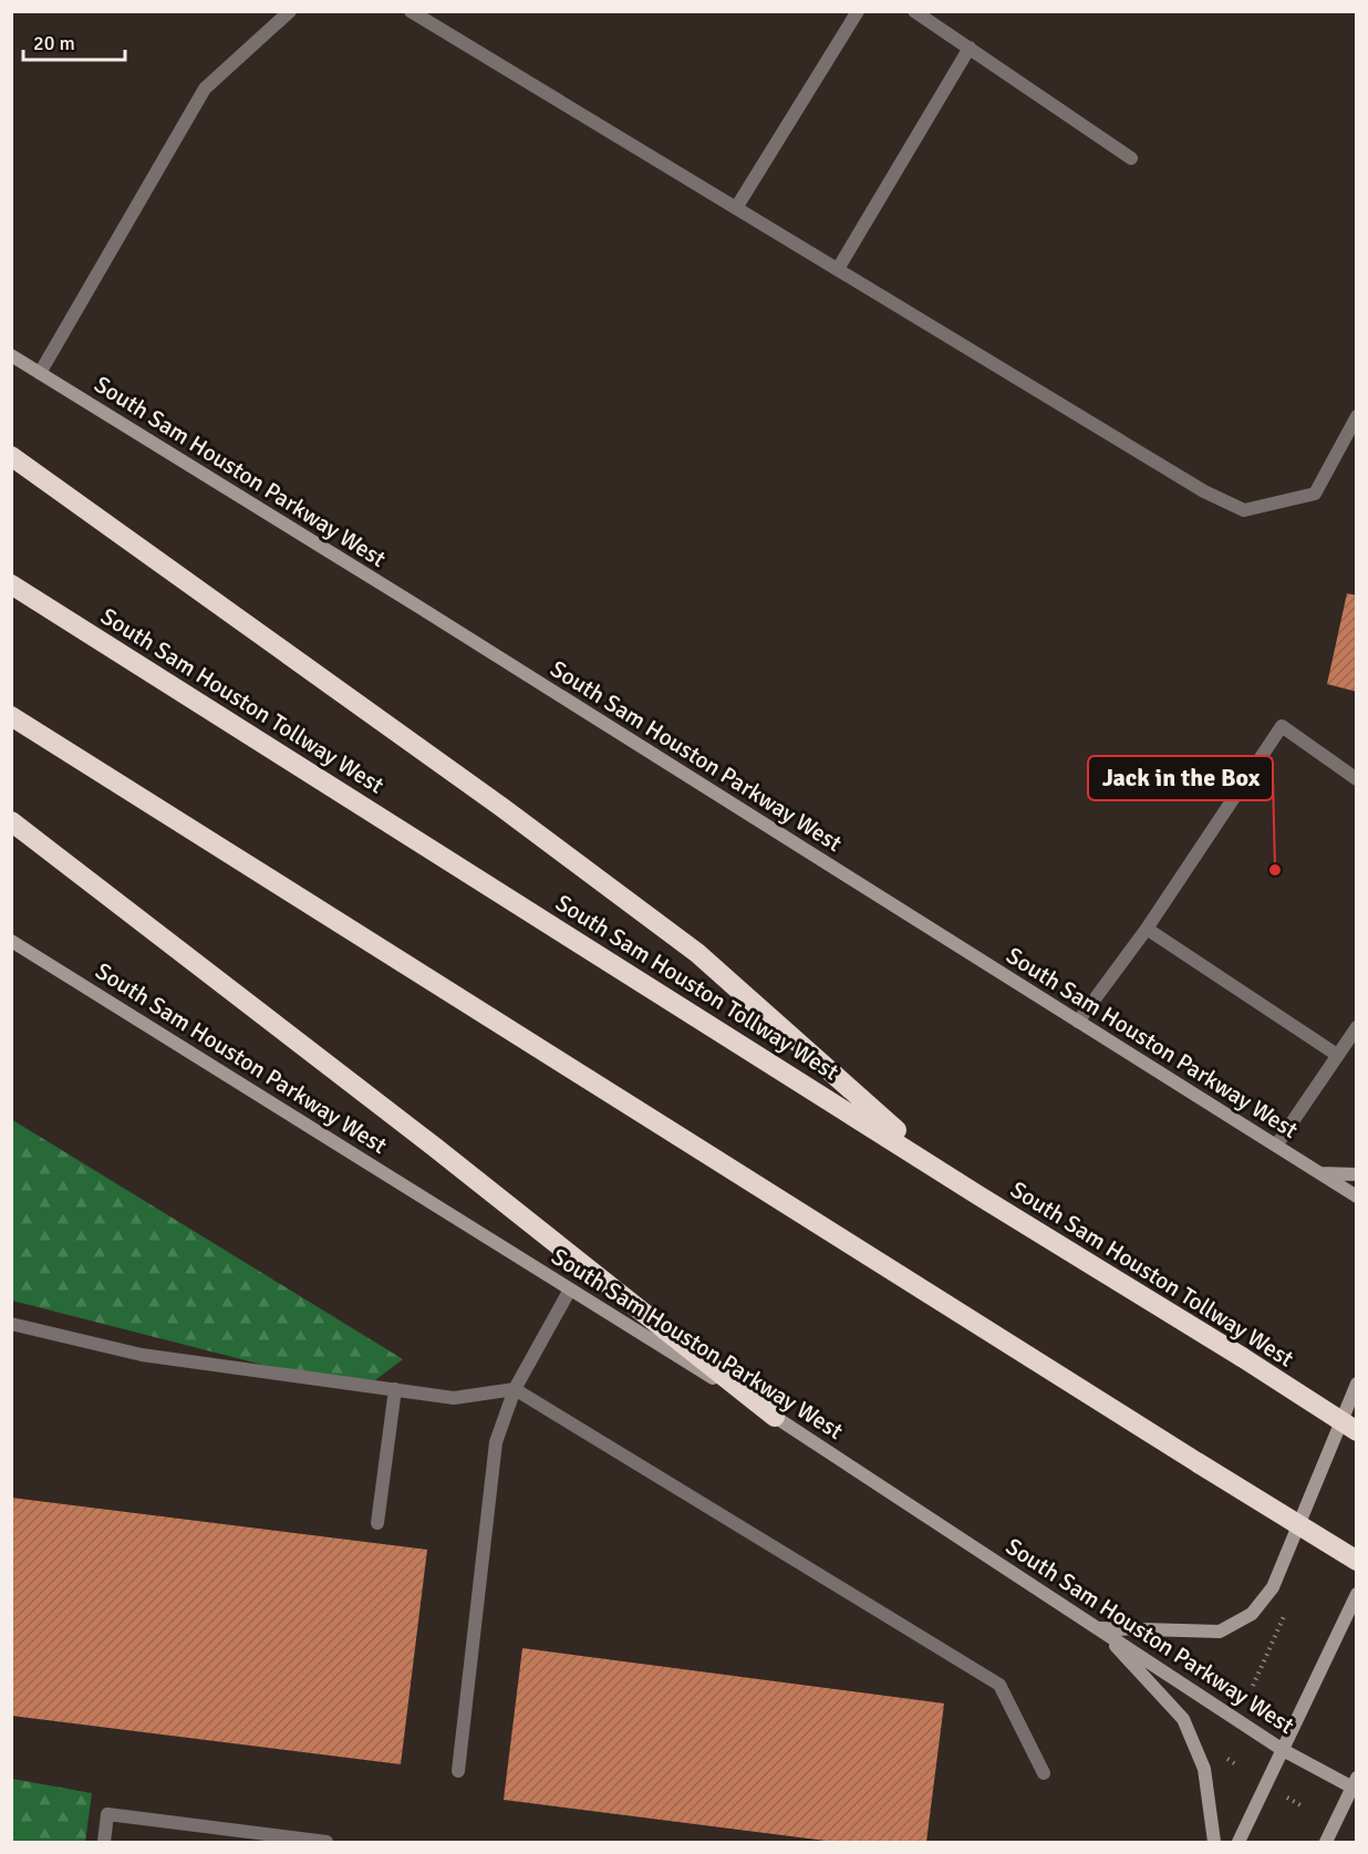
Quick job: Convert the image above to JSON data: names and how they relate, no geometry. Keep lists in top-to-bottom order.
{
  "streets": {
    "highway": ["South Sam Houston Tollway West"],
    "main road": ["South Sam Houston Parkway West"]
  },
  "places": ["Jack in the Box"],
  "scale_bar": "20 m"
}
